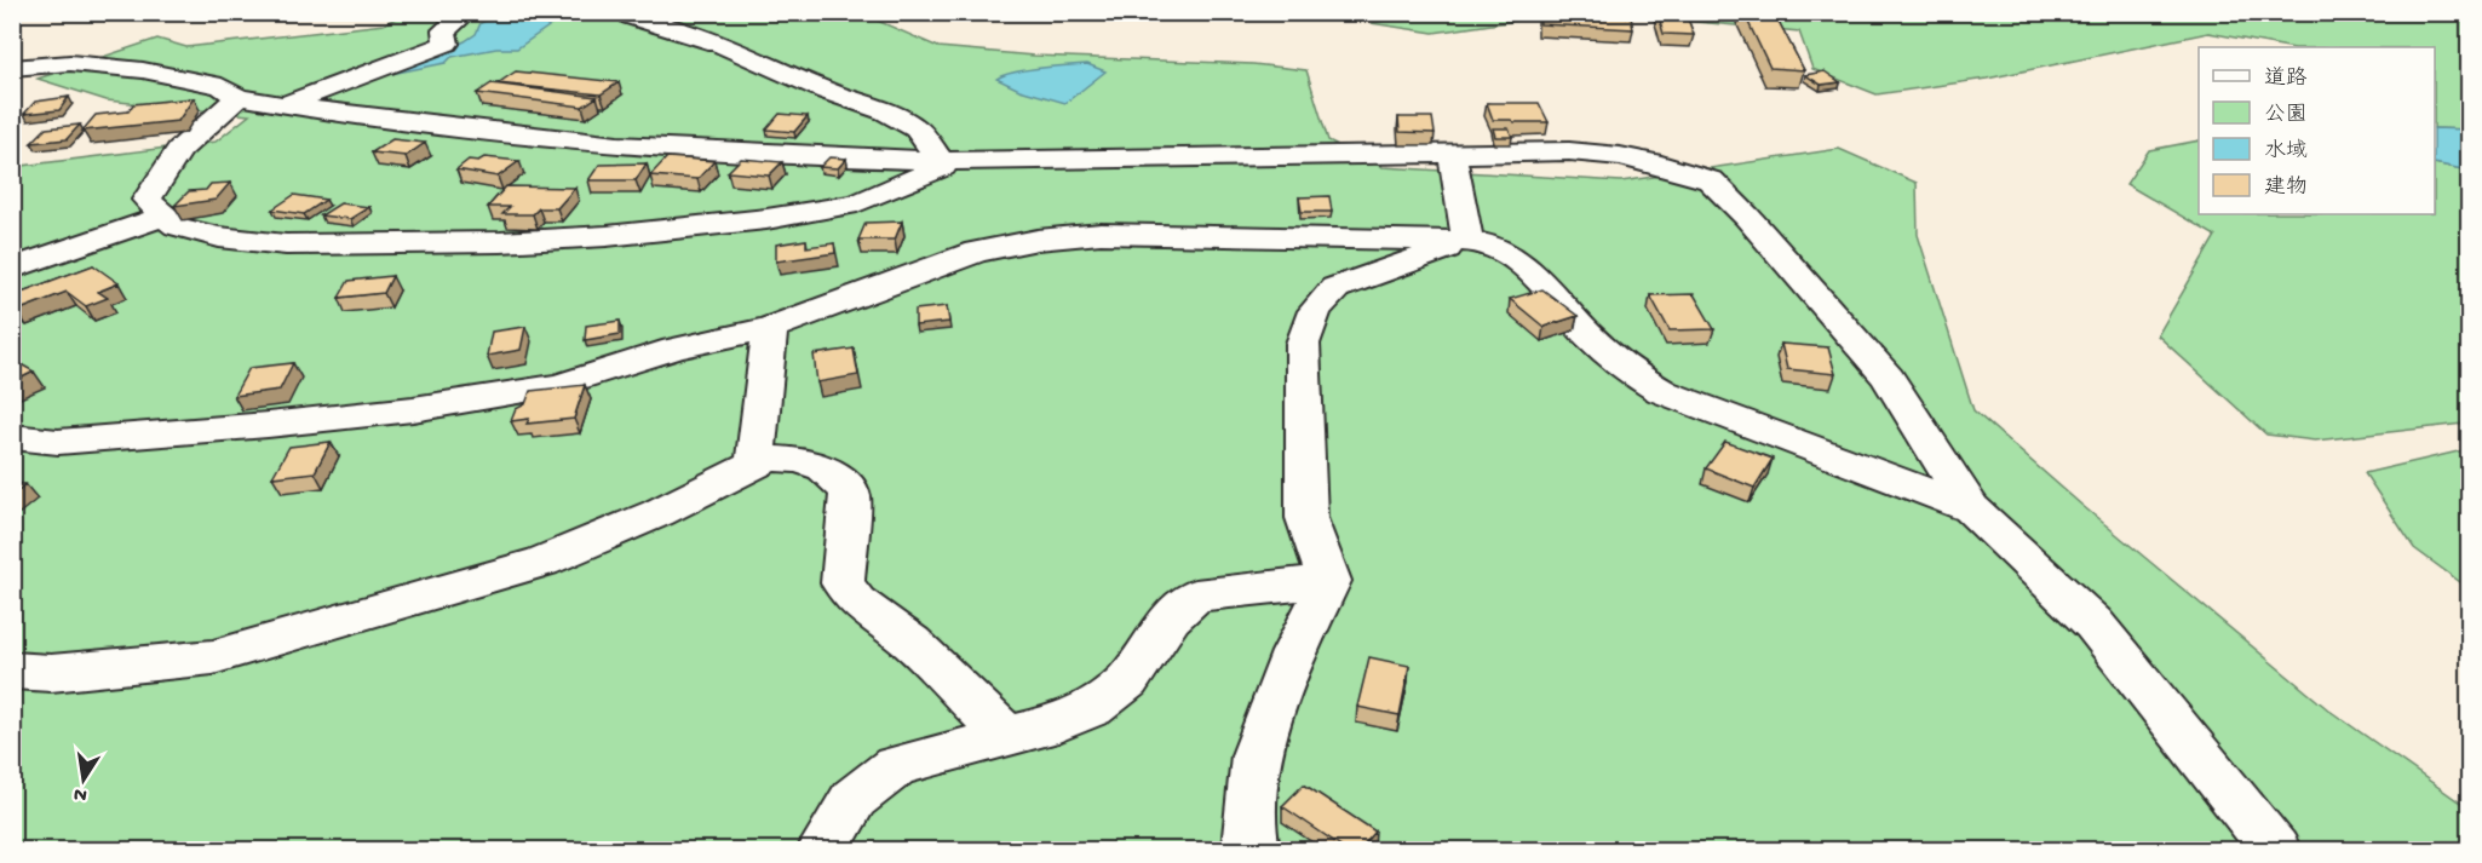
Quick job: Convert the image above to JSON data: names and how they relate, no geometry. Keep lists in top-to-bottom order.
{
  "legend": [
    "道路",
    "公園",
    "水域",
    "建物"
  ],
  "north": "bottom"
}
